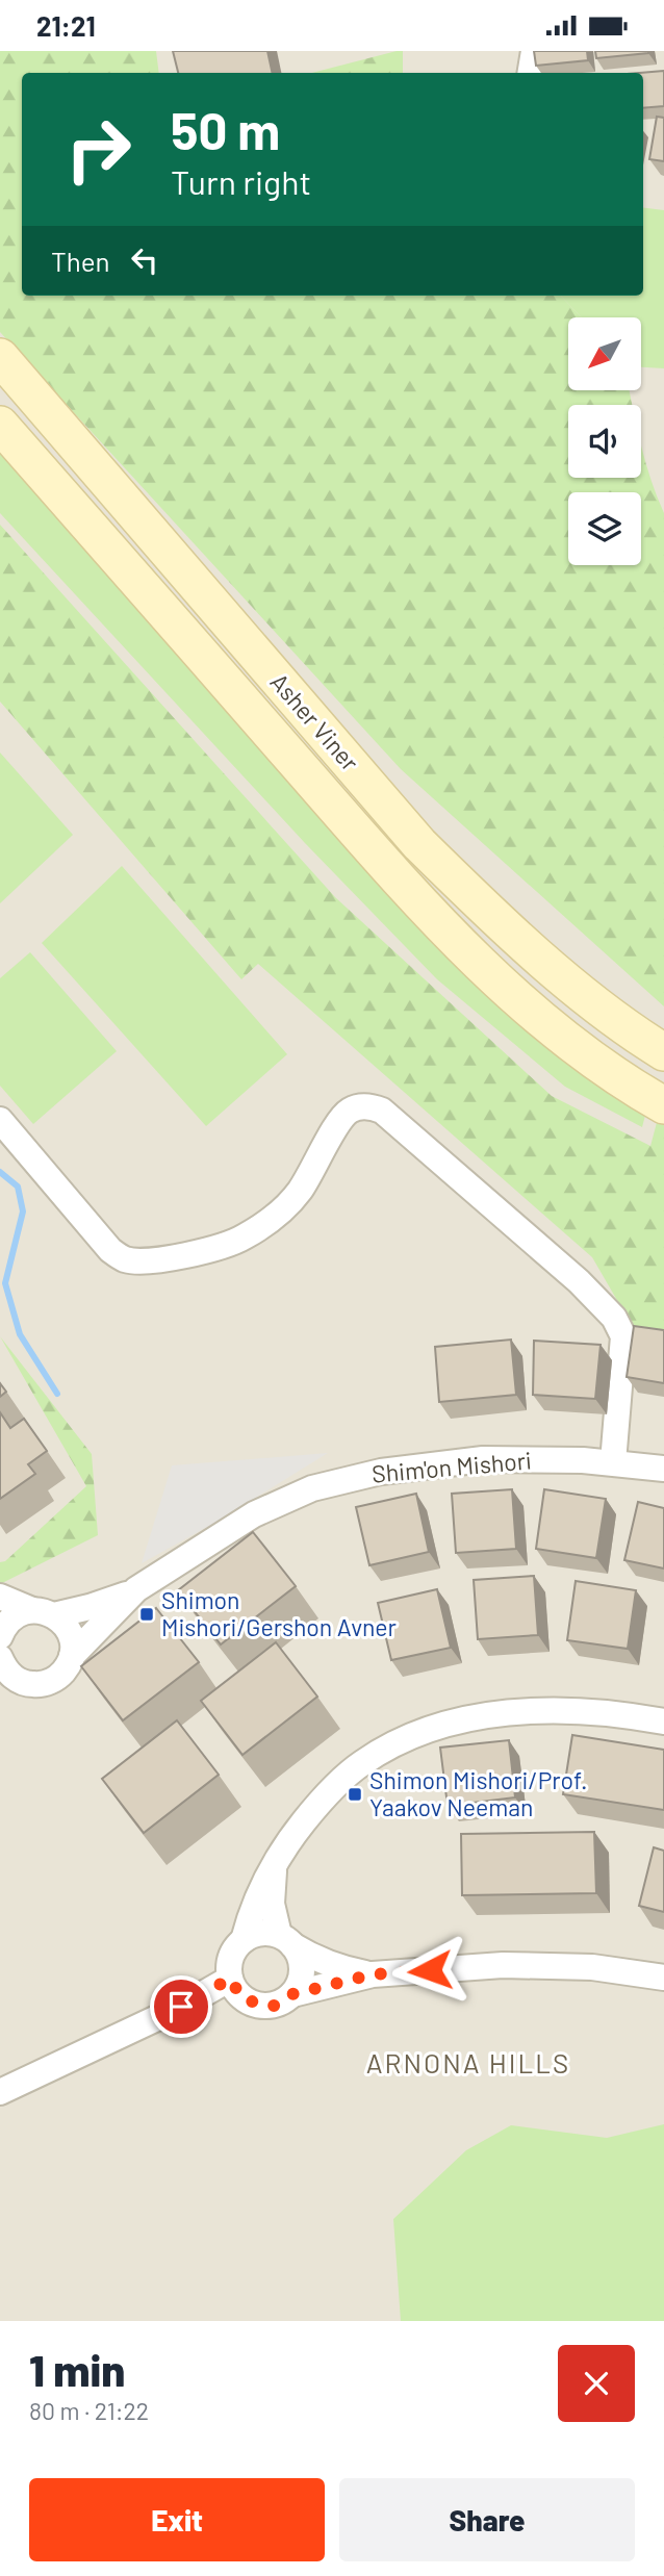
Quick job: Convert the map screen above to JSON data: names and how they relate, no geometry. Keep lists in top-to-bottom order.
{
  "streets": {
    "main road": ["Asher Viner"],
    "street": ["Shim'on Mishori"]
  },
  "districts": ["ARNONA HILLS"],
  "places": {
    "transit": ["Shimon Mishori/Gershon Avner", "Shimon Mishori/Prof. Yaakov Neeman"]
  },
  "north": "bottom left",
  "page": {
    "status": "21:21",
    "turn": ["50 m", "Turn right"],
    "then": "Then",
    "heading": ["1 min", "80 m · 21:22"],
    "buttons": ["Exit", "Share"]
  }
}
